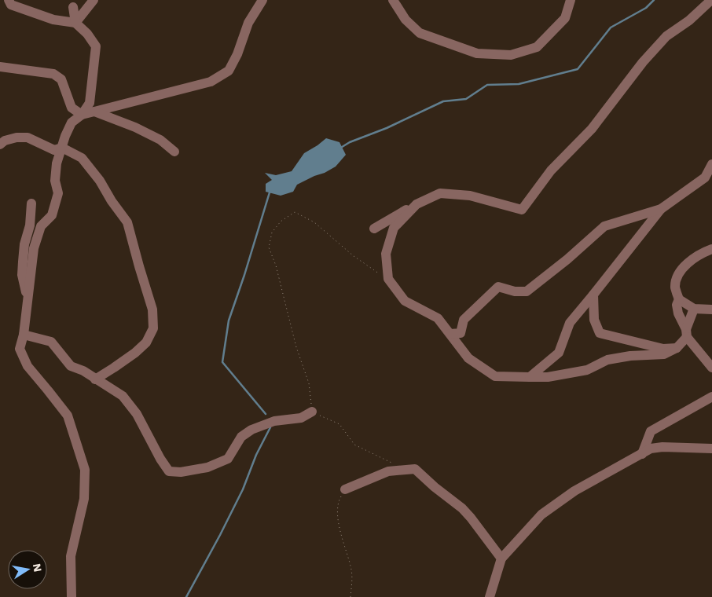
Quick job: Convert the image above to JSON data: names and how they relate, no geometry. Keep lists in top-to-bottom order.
{
  "north": "right"
}
